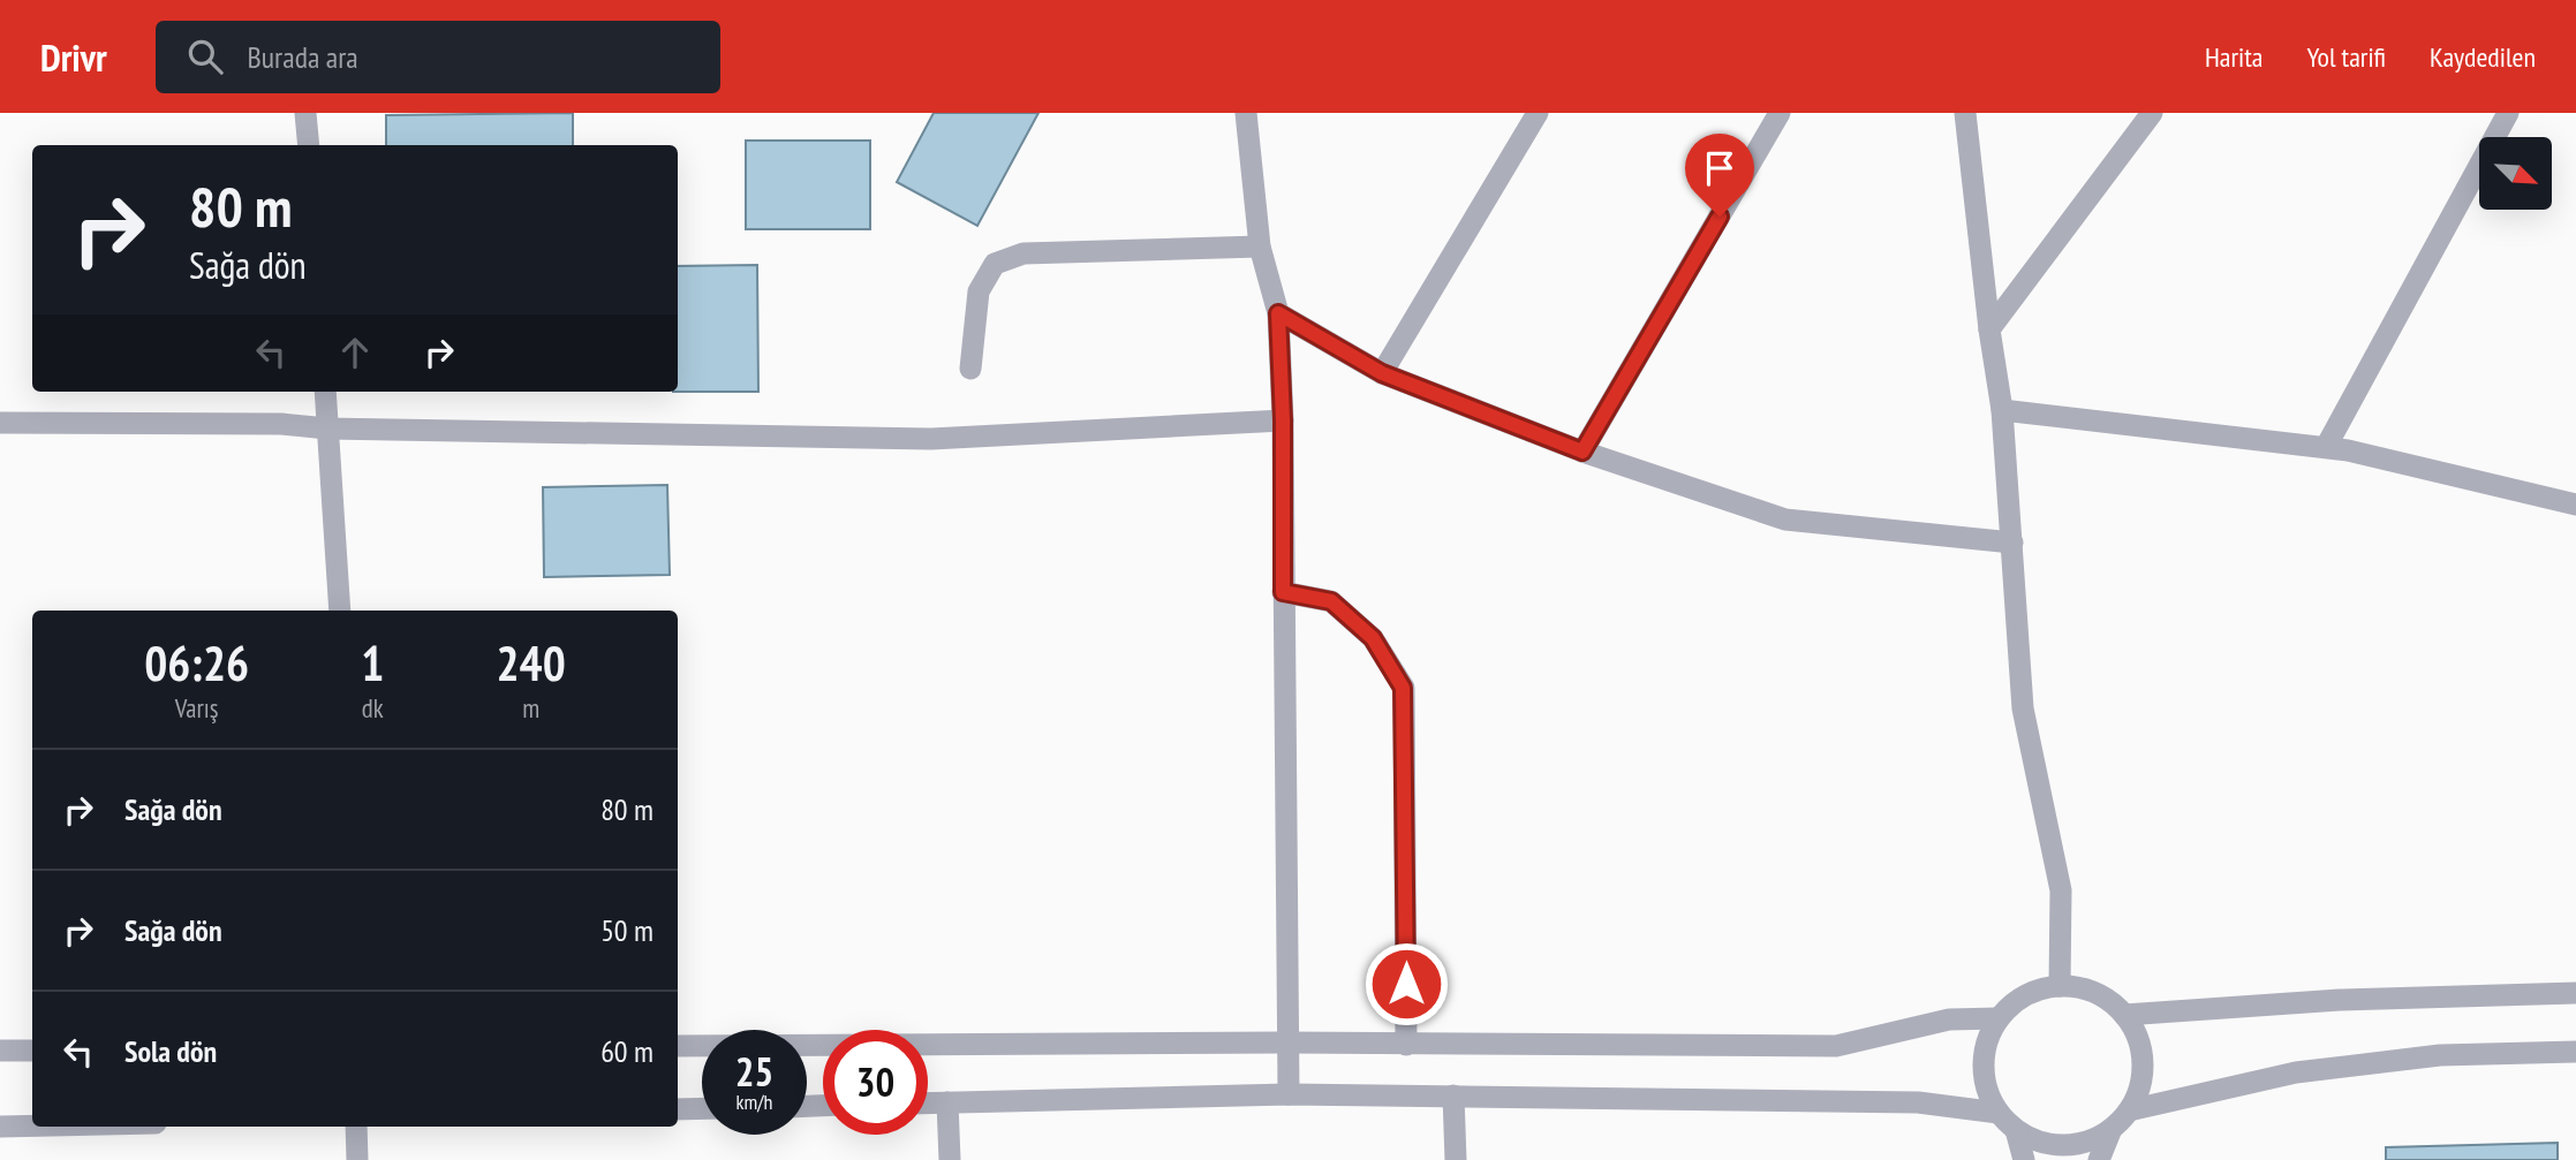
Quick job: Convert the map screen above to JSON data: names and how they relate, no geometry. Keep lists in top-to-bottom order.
{
  "north": "bottom right",
  "page": {
    "header": "Drivr",
    "search": "Burada ara",
    "nav": ["Harita", "Yol tarifi", "Kaydedilen"],
    "turn": ["80 m", "Sağa dön"],
    "eta": [
      "06:26",
      "Varış",
      "1",
      "dk",
      "240",
      "m"
    ],
    "list": [
      {
        "name": "Sağa dön",
        "value": "80 m"
      },
      {
        "name": "Sağa dön",
        "value": "50 m"
      },
      {
        "name": "Sola dön",
        "value": "60 m"
      }
    ],
    "speed": "25 km/h",
    "limit": "30"
  }
}
